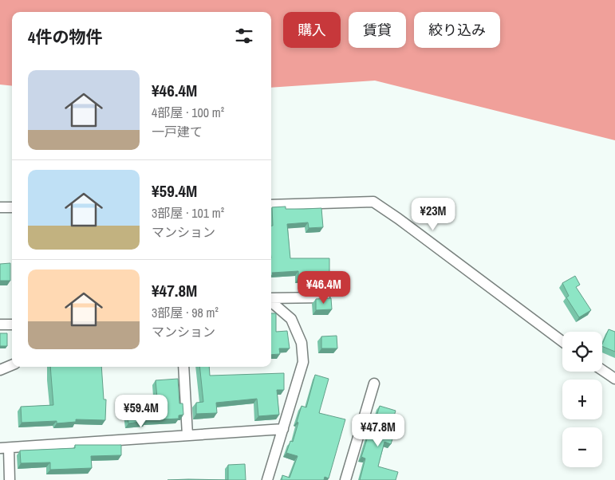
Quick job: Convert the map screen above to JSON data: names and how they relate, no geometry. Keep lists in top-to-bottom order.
{
  "page": {
    "chip": ["購入", "賃貸", "絞り込み"],
    "heading": "4件の物件",
    "list": [
      {
        "name": "¥46.4M",
        "note": "4部屋 · 100 m² · 一戸建て"
      },
      {
        "name": "¥59.4M",
        "note": "3部屋 · 101 m² · マンション"
      },
      {
        "name": "¥47.8M",
        "note": "3部屋 · 98 m² · マンション"
      }
    ],
    "price": [
      "¥23M",
      "¥46.4M",
      "¥59.4M",
      "¥47.8M"
    ],
    "map_buttons": ["+", "−"]
  }
}
